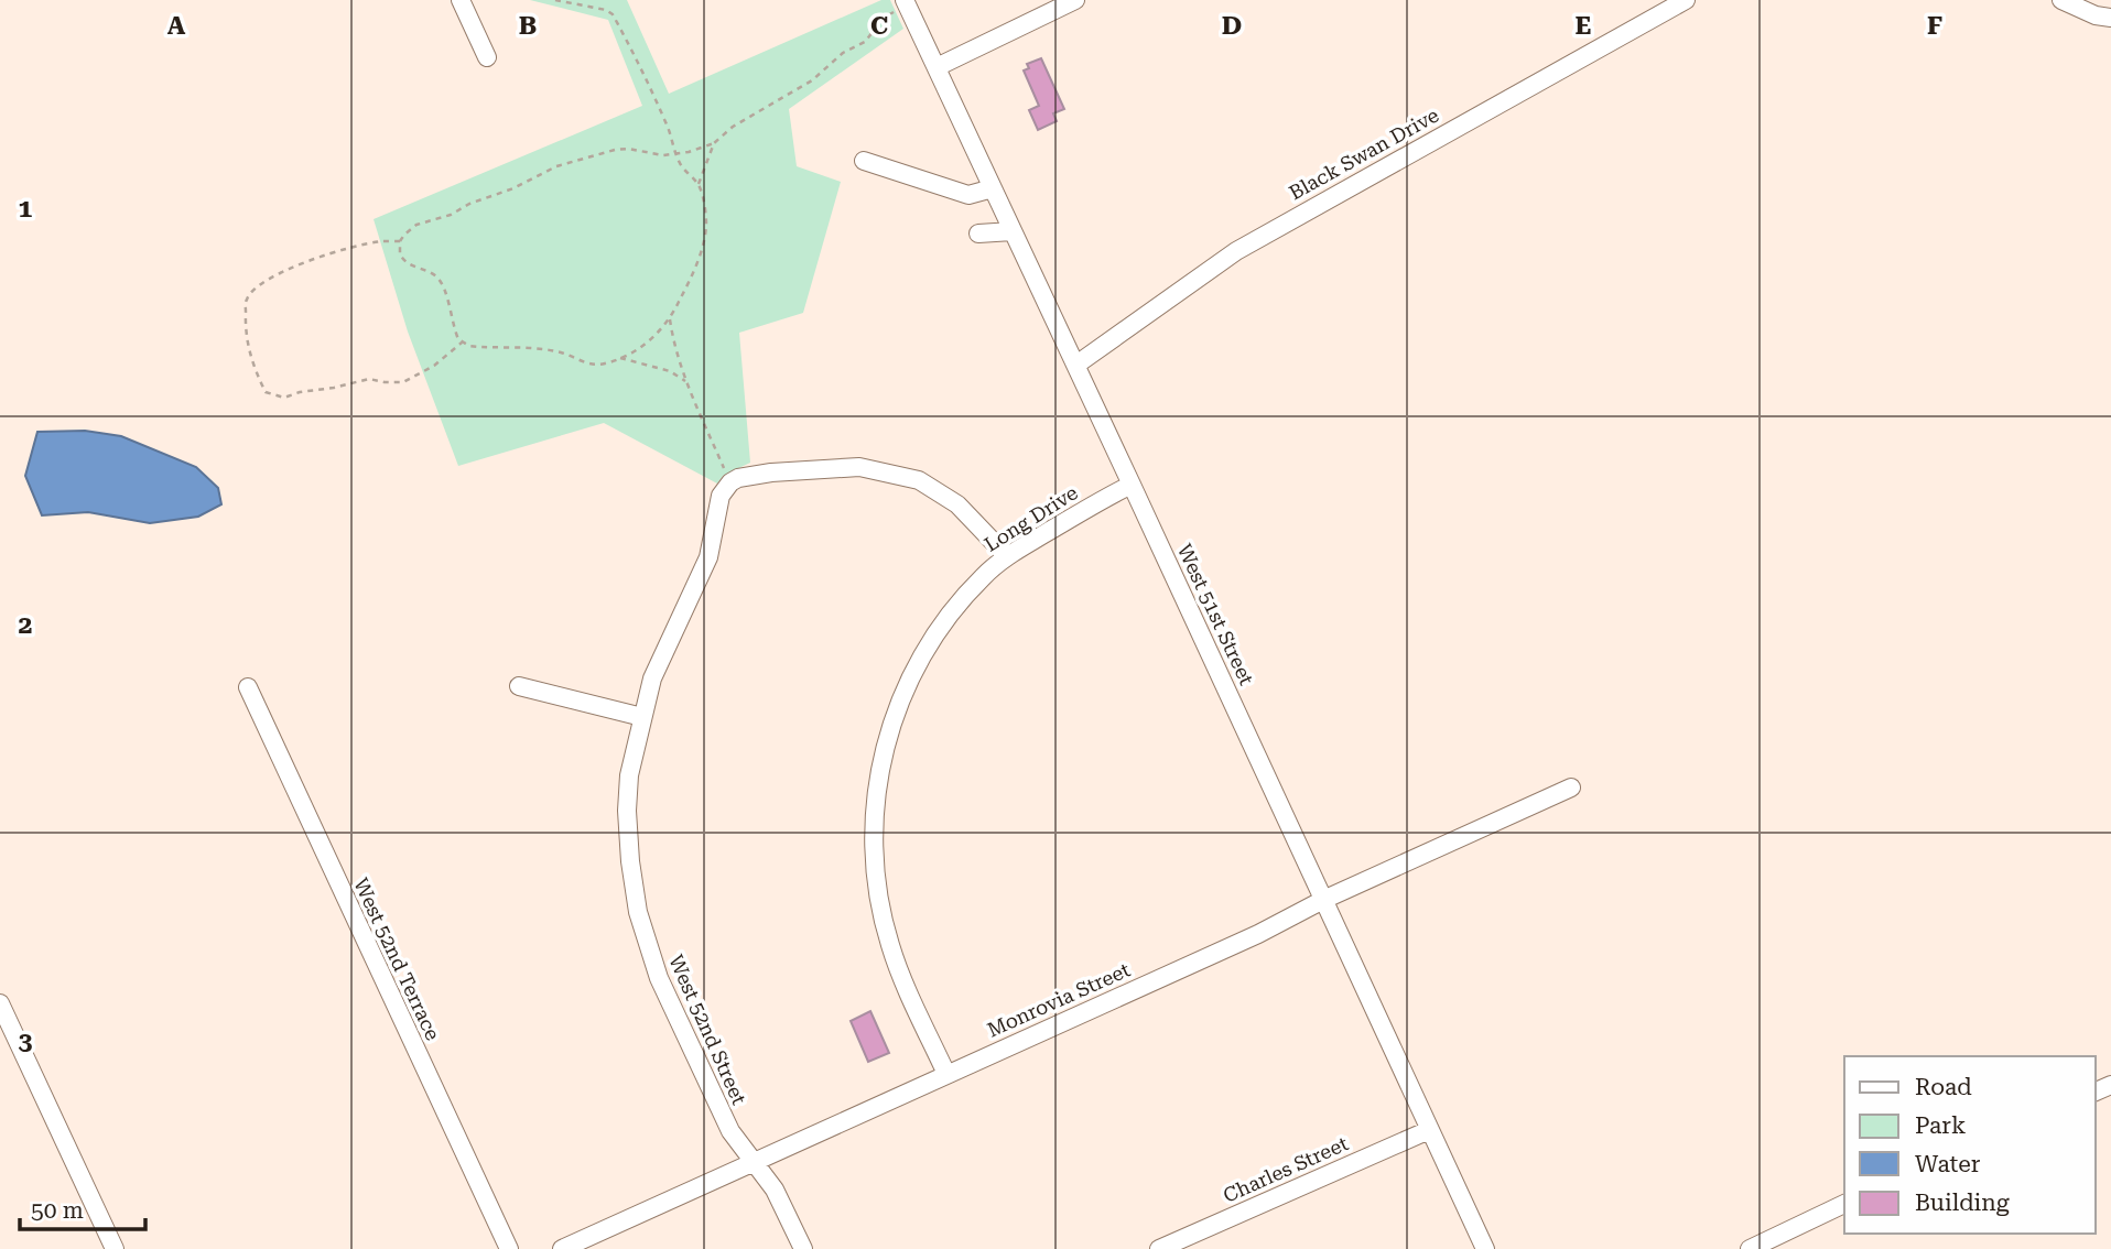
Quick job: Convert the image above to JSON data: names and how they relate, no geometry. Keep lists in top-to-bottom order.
{
  "streets": {
    "street": [
      "Black Swan Drive",
      "Long Drive",
      "West 51st Street",
      "West 52nd Terrace",
      "Monrovia Street",
      "West 52nd Street",
      "Charles Street"
    ]
  },
  "crossings": [
    ["Black Swan Drive", "West 51st Street"],
    ["Long Drive", "West 51st Street"],
    ["Long Drive", "Monrovia Street"],
    ["West 51st Street", "Monrovia Street"],
    ["West 51st Street", "Charles Street"],
    ["Monrovia Street", "West 52nd Street"]
  ],
  "legend": [
    "Road",
    "Park",
    "Water",
    "Building"
  ],
  "scale_bar": "50 m",
  "grid": {
    "columns": [
      "A",
      "B",
      "C",
      "D",
      "E",
      "F"
    ],
    "rows": ["1", "2", "3"]
  }
}
